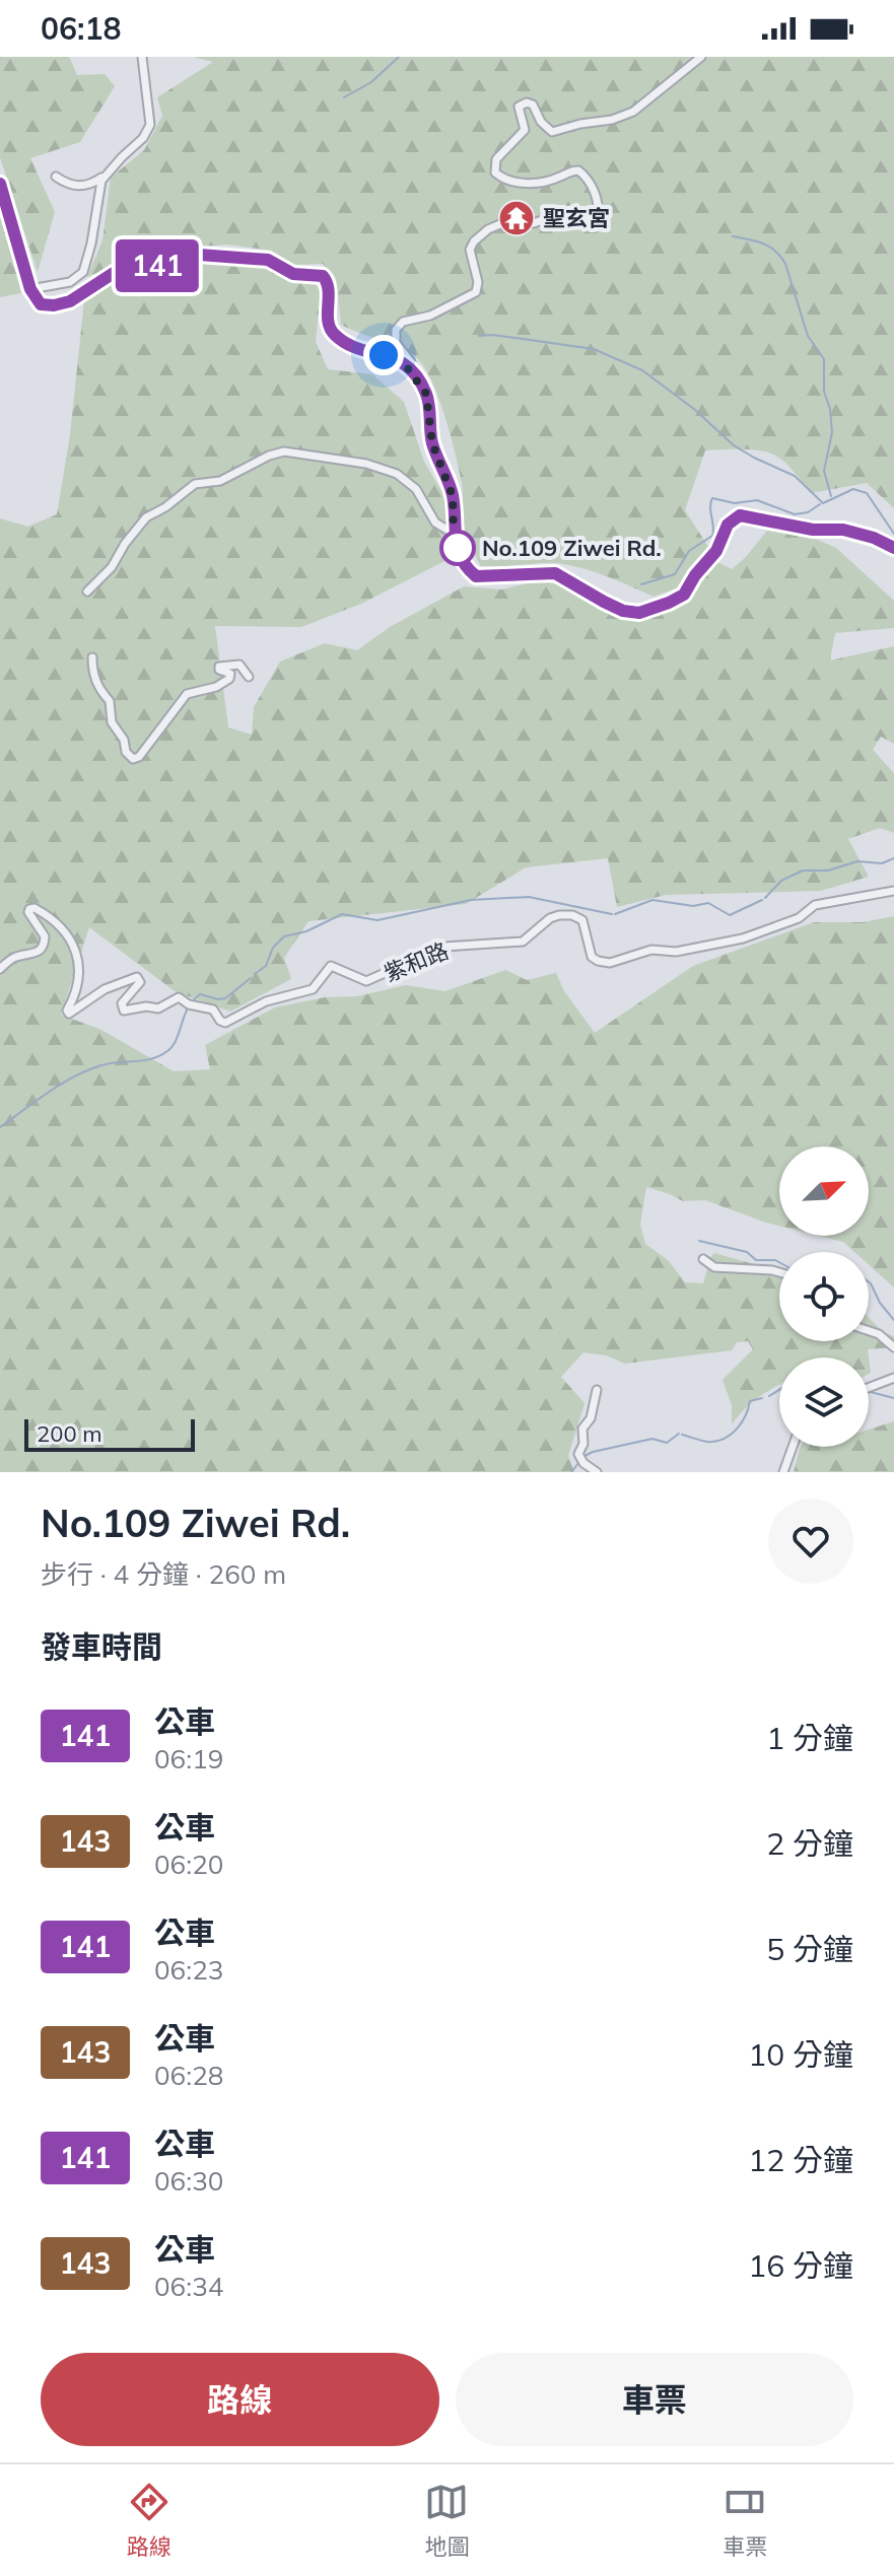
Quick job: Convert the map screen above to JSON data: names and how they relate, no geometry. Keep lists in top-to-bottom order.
{
  "streets": {
    "street": ["紫和路"]
  },
  "places": {
    "temple": ["聖玄宮"],
    "other": ["No.109 Ziwei Rd."]
  },
  "lines": ["bus line 141"],
  "scale_bar": "200 m",
  "north": "top right",
  "page": {
    "status": "06:18",
    "on_map": "141",
    "scale": "200 m",
    "heading": [
      ["No.109 Ziwei Rd.", "步行 · 4 分鐘 · 260 m"],
      "發車時間"
    ],
    "list": [
      {
        "mark": "141",
        "name": "公車",
        "note": "06:19",
        "value": "1 分鐘"
      },
      {
        "mark": "143",
        "name": "公車",
        "note": "06:20",
        "value": "2 分鐘"
      },
      {
        "mark": "141",
        "name": "公車",
        "note": "06:23",
        "value": "5 分鐘"
      },
      {
        "mark": "143",
        "name": "公車",
        "note": "06:28",
        "value": "10 分鐘"
      },
      {
        "mark": "141",
        "name": "公車",
        "note": "06:30",
        "value": "12 分鐘"
      },
      {
        "mark": "143",
        "name": "公車",
        "note": "06:34",
        "value": "16 分鐘"
      }
    ],
    "buttons": ["路線", "車票"],
    "tabs": ["路線", "地圖", "車票"]
  }
}
